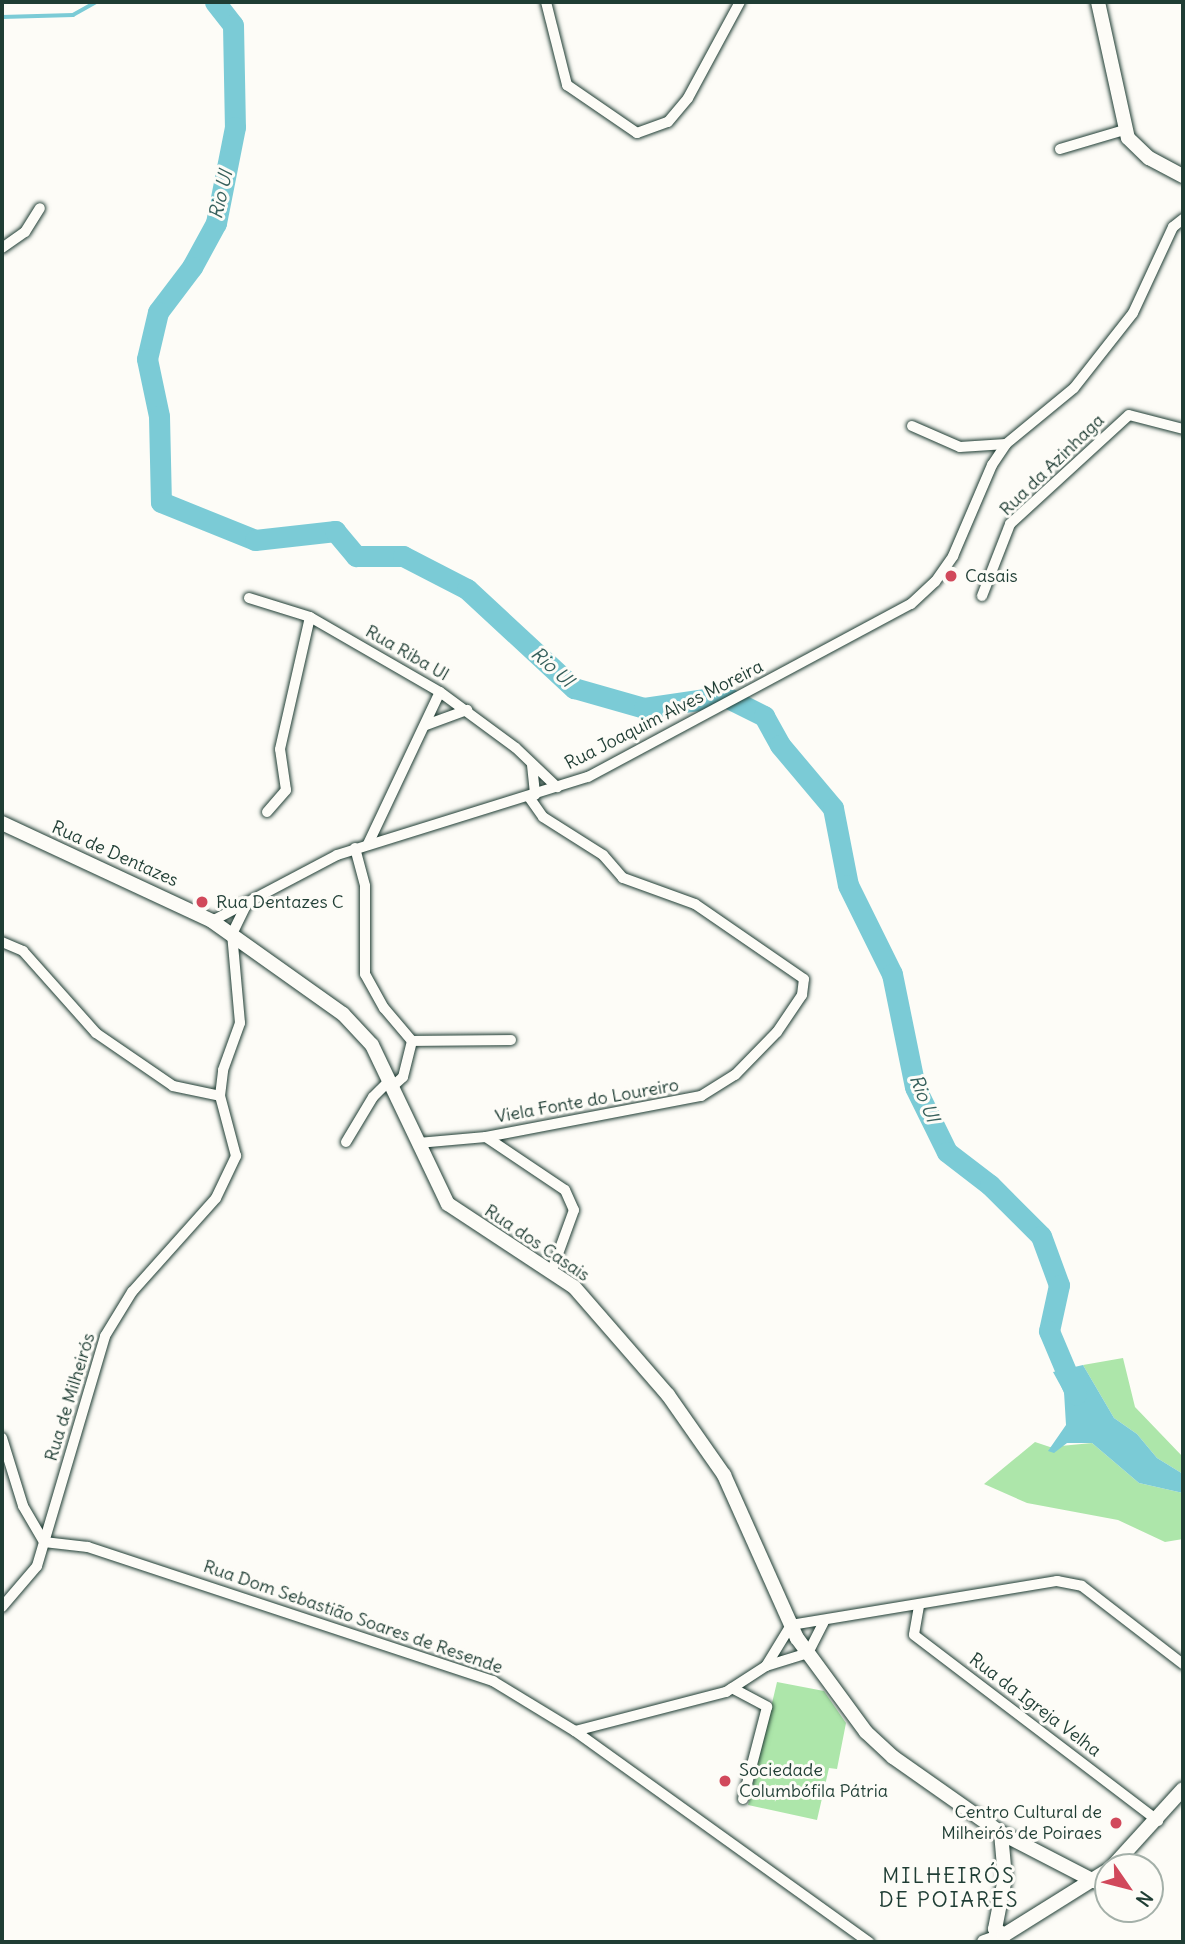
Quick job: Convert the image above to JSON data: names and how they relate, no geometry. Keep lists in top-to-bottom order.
{
  "streets": {
    "street": [
      "Rua da Azinhaga",
      "Rua Riba Ul",
      "Rua Joaquim Alves Moreira",
      "Rua de Dentazes",
      "Viela Fonte do Loureiro",
      "Rua dos Casais",
      "Rua de Milheirós",
      "Rua Dom Sebastião Soares de Resende",
      "Rua da Igreja Velha"
    ]
  },
  "crossings": [
    ["Rua Riba Ul", "Rua Joaquim Alves Moreira"],
    ["Rua Joaquim Alves Moreira", "Rua de Dentazes"],
    ["Rua Joaquim Alves Moreira", "Viela Fonte do Loureiro"],
    ["Rua Joaquim Alves Moreira", "Rua dos Casais"],
    ["Rua de Dentazes", "Rua dos Casais"],
    ["Rua dos Casais", "Rua de Milheirós"],
    ["Rua de Milheirós", "Rua Dom Sebastião Soares de Resende"]
  ],
  "districts": ["MILHEIRÓS DE POIARES"],
  "water": ["Rio Ul"],
  "places": [
    "Casais",
    "Rua Dentazes C",
    "Sociedade Columbófila Pátria",
    "Centro Cultural de Milheirós de Poiraes"
  ],
  "north": "bottom right"
}
